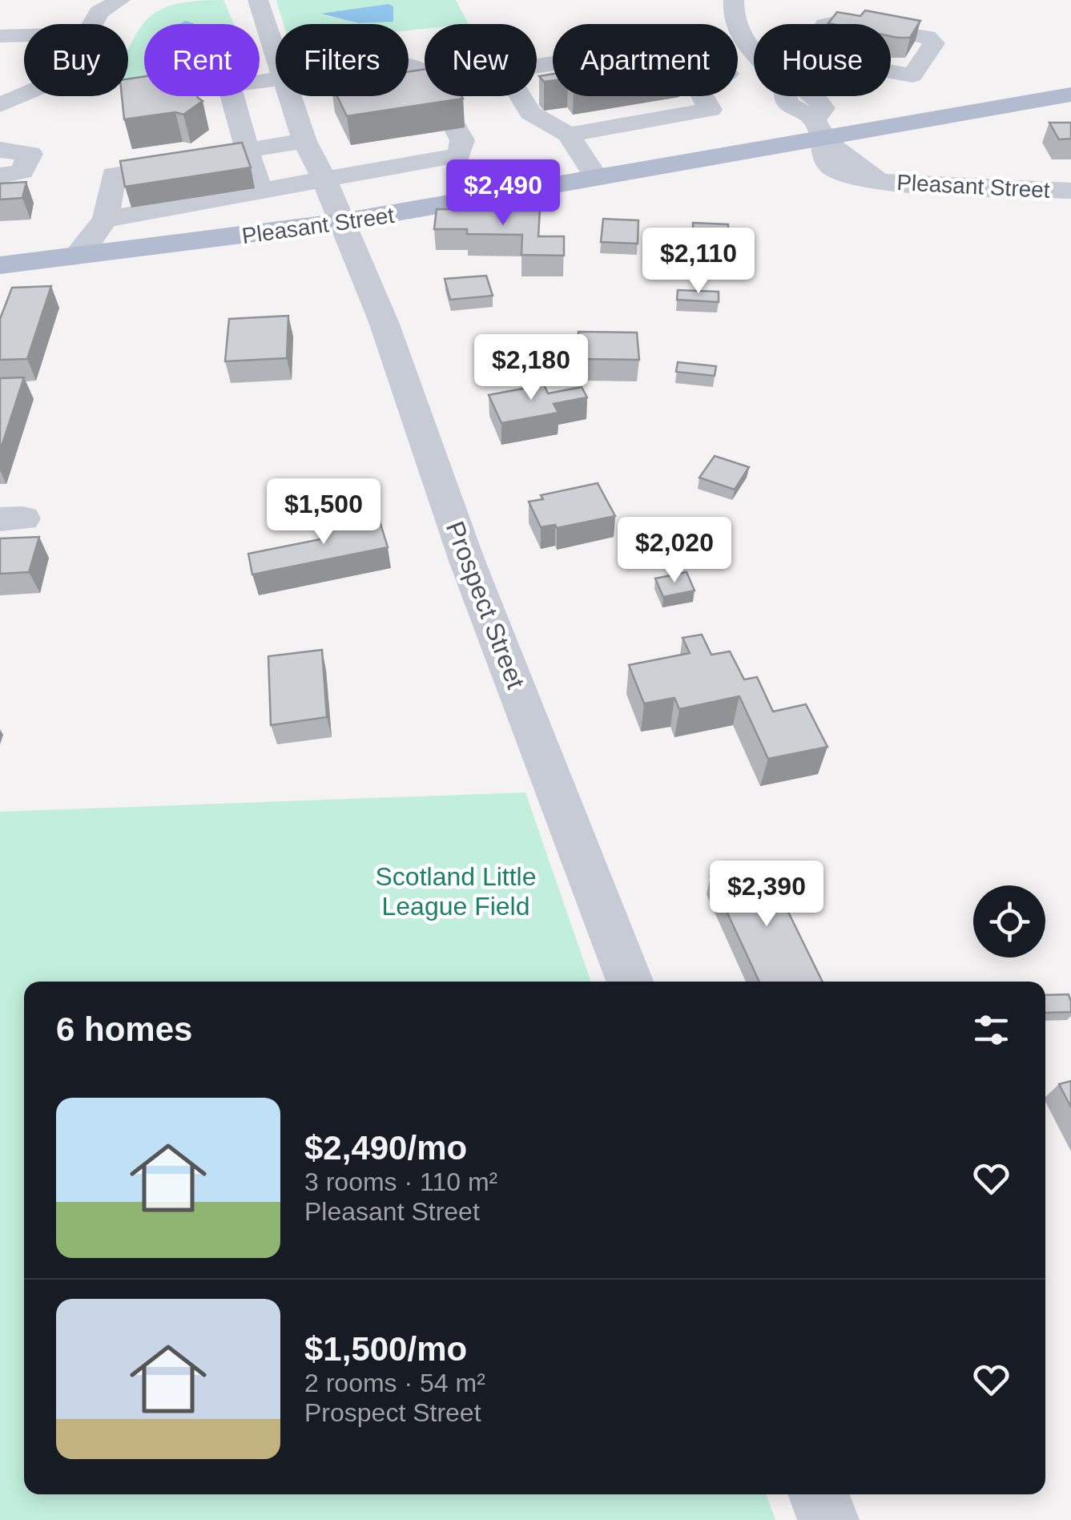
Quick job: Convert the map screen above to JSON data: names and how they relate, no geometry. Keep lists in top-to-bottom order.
{
  "streets": {
    "main road": ["Pleasant Street"],
    "street": ["Prospect Street"]
  },
  "crossings": [
    ["Pleasant Street", "Prospect Street"]
  ],
  "parks": ["Scotland Little League Field"],
  "page": {
    "chip": [
      "Buy",
      "Rent",
      "Filters",
      "New",
      "Apartment",
      "House"
    ],
    "price": [
      "$2,490",
      "$2,110",
      "$2,180",
      "$1,500",
      "$2,020",
      "$2,390"
    ],
    "heading": "6 homes",
    "list": [
      {
        "name": "$2,490/mo",
        "note": "3 rooms · 110 m² · Pleasant Street"
      },
      {
        "name": "$1,500/mo",
        "note": "2 rooms · 54 m² · Prospect Street"
      }
    ]
  }
}
